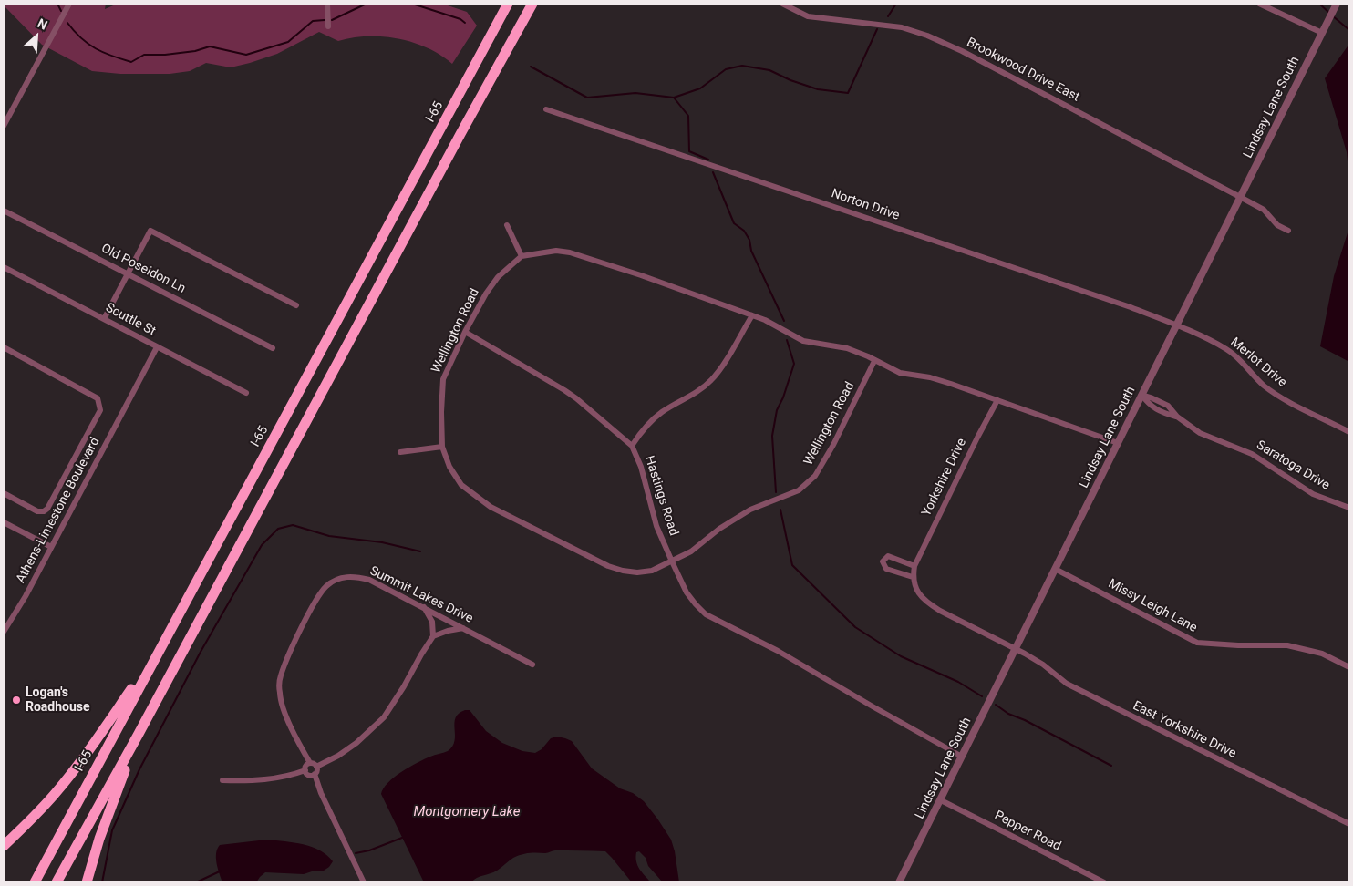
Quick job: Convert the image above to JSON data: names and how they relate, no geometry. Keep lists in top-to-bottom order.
{
  "streets": {
    "highway": ["I-65"],
    "street": [
      "Brookwood Drive East",
      "Lindsay Lane South",
      "Norton Drive",
      "Old Poseidon Ln",
      "Scuttle St",
      "Wellington Road",
      "Merlot Drive",
      "Saratoga Drive",
      "Yorkshire Drive",
      "Hastings Road",
      "Athens-Limestone Boulevard",
      "Summit Lakes Drive",
      "Missy Leigh Lane",
      "East Yorkshire Drive",
      "Pepper Road"
    ]
  },
  "crossings": [
    ["Brookwood Drive East", "Lindsay Lane South"],
    ["Lindsay Lane South", "Norton Drive"],
    ["Lindsay Lane South", "Merlot Drive"],
    ["Lindsay Lane South", "Saratoga Drive"],
    ["Lindsay Lane South", "Hastings Road"],
    ["Lindsay Lane South", "Missy Leigh Lane"],
    ["Lindsay Lane South", "East Yorkshire Drive"],
    ["Lindsay Lane South", "Pepper Road"],
    ["Norton Drive", "Merlot Drive"],
    ["Scuttle St", "Athens-Limestone Boulevard"],
    ["Wellington Road", "Hastings Road"]
  ],
  "water": ["Montgomery Lake"],
  "places": ["Logan's Roadhouse"],
  "north": "top right"
}
